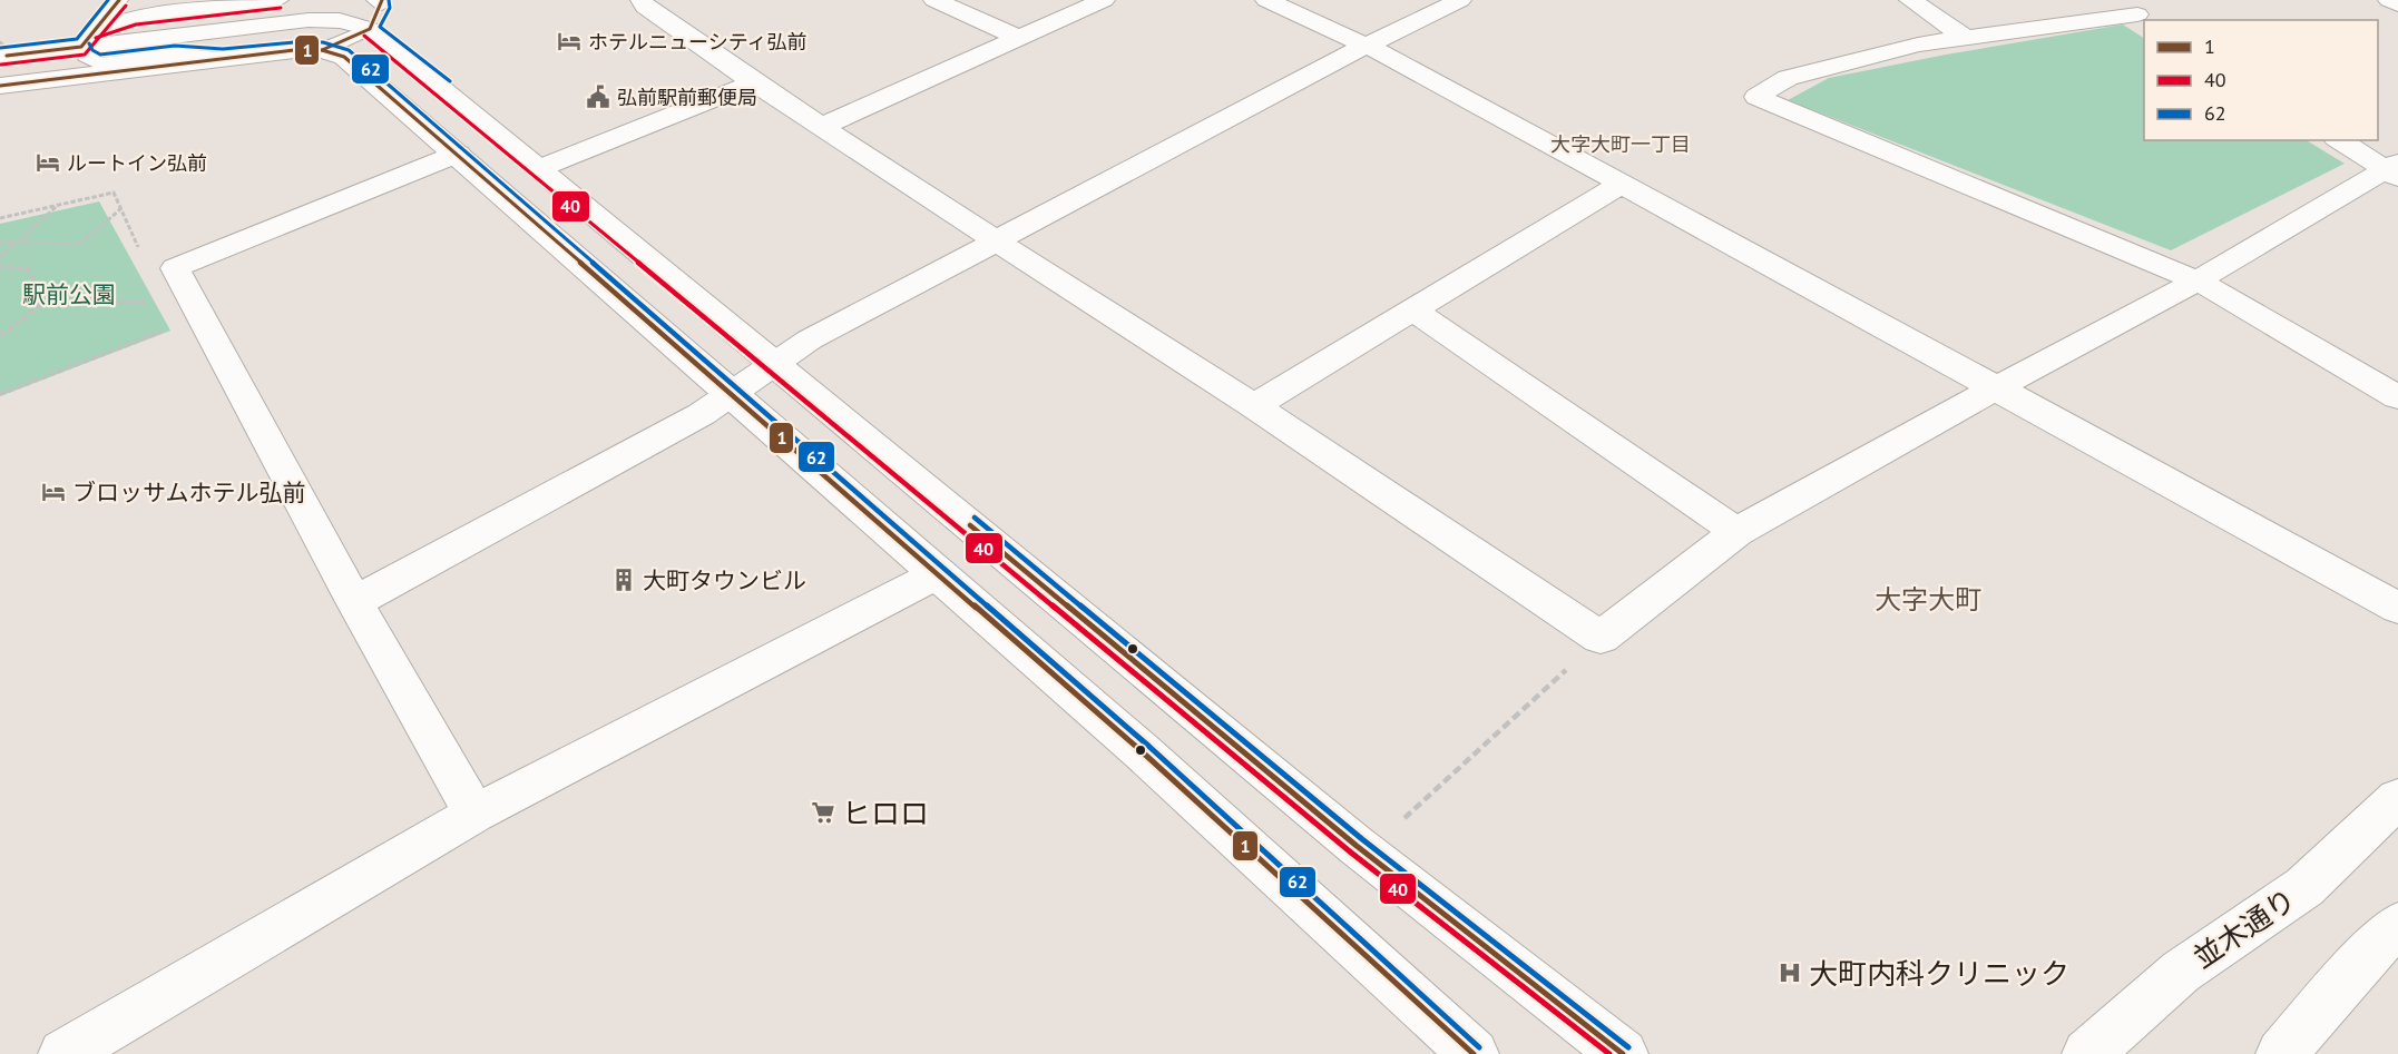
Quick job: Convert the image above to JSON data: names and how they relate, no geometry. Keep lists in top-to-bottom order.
{
  "streets": {
    "street": ["並木通り"]
  },
  "districts": ["大字大町一丁目", "大字大町"],
  "parks": ["駅前公園"],
  "places": {
    "hotel": ["ホテルニューシティ弘前", "ルートイン弘前", "ブロッサムホテル弘前"],
    "public building": ["弘前駅前郵便局"],
    "building": ["大町タウンビル"],
    "supermarket": ["ヒロロ"],
    "hospital": ["大町内科クリニック"]
  },
  "lines": ["transit line 1", "transit line 62", "transit line 40"],
  "legend": ["1", "40", "62"]
}
